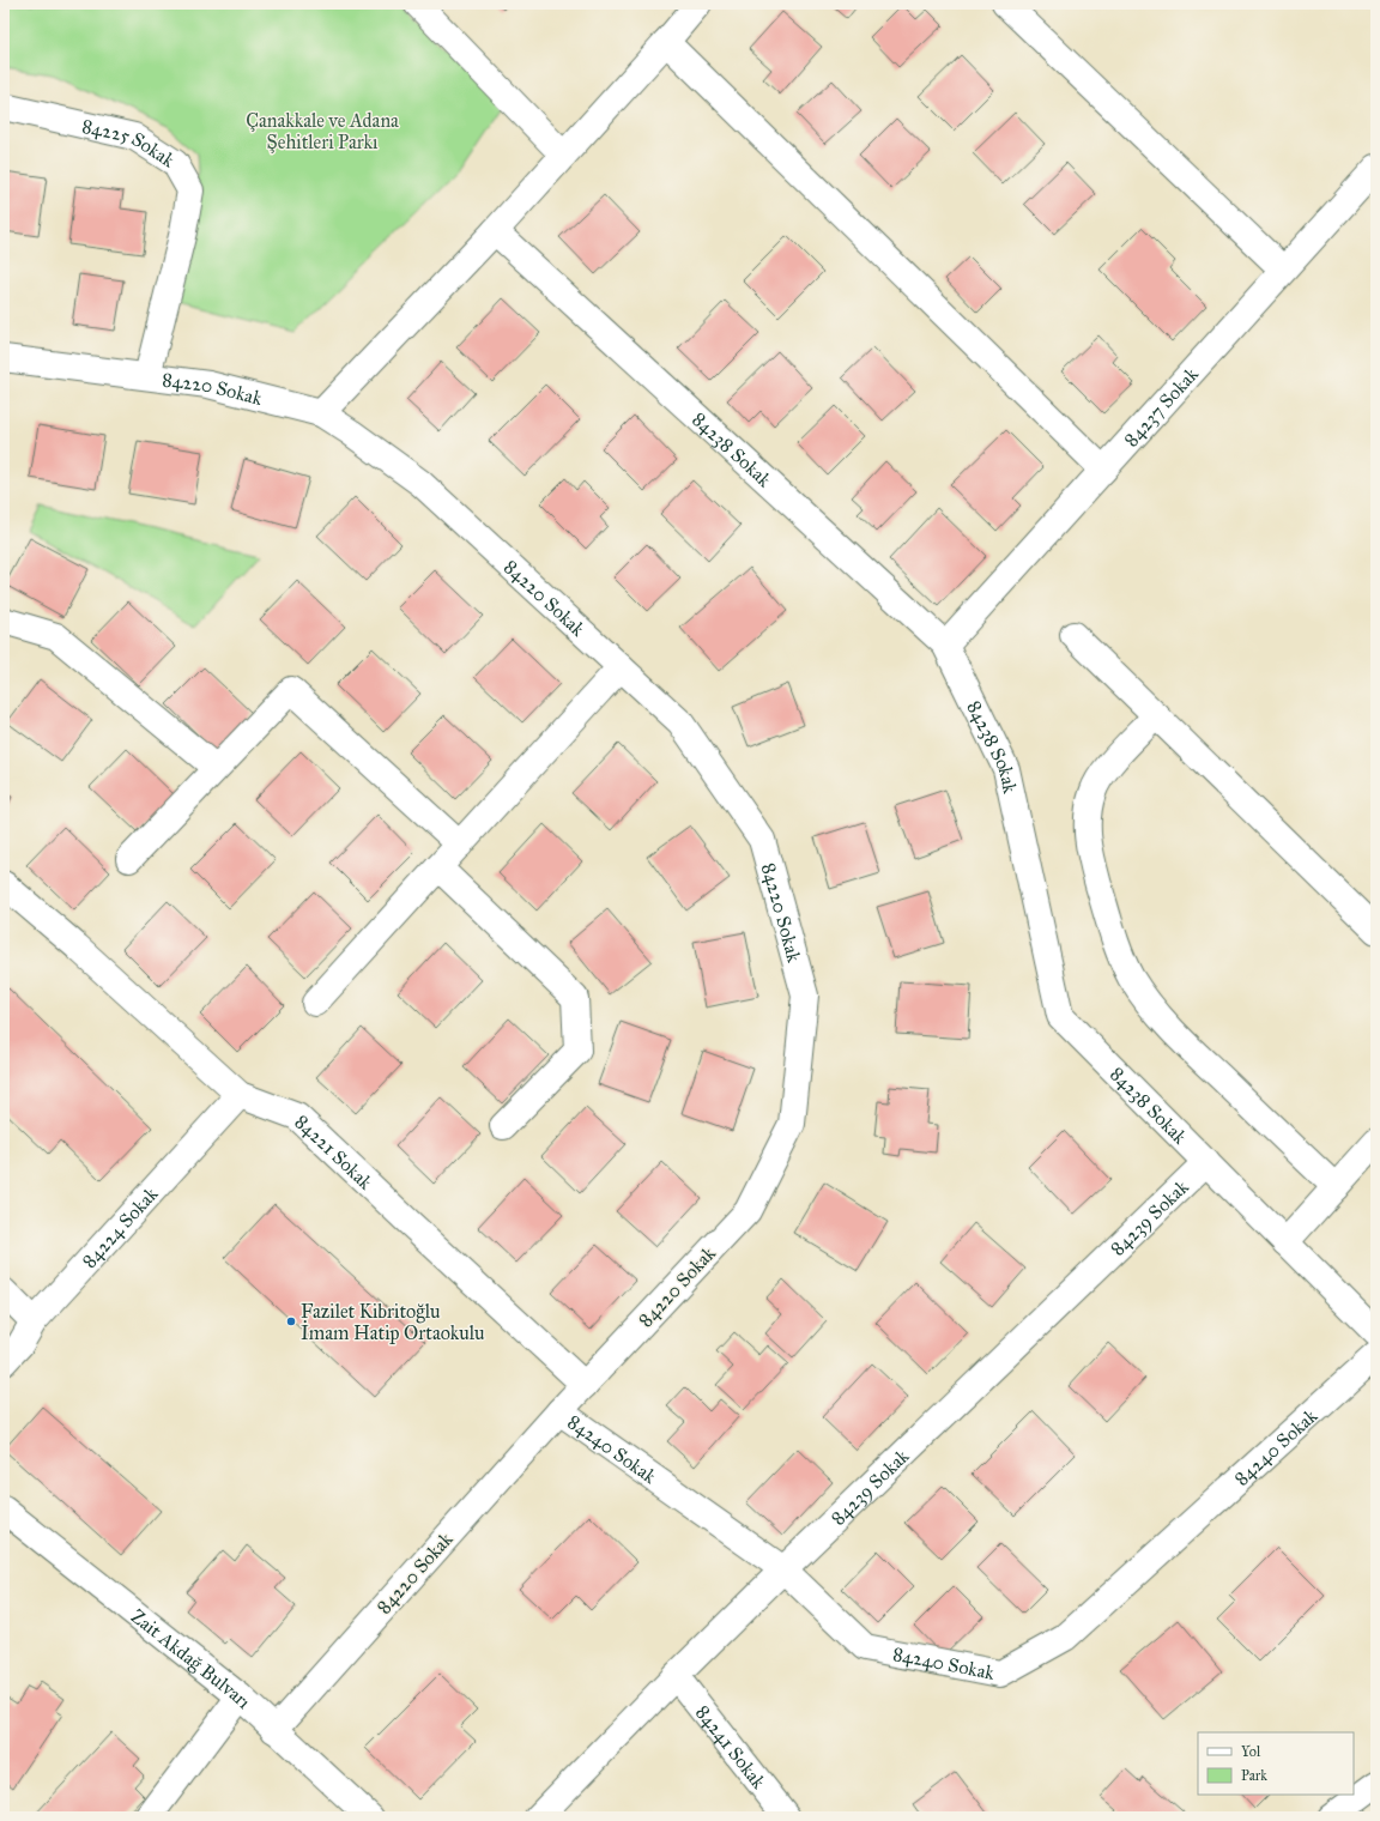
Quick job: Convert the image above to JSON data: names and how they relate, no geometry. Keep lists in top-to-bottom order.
{
  "streets": {
    "street": [
      "84225 Sokak",
      "84220 Sokak",
      "84237 Sokak",
      "84238 Sokak",
      "84221 Sokak",
      "84239 Sokak",
      "84224 Sokak",
      "84240 Sokak",
      "Zait Akdağ Bulvarı",
      "84241 Sokak"
    ]
  },
  "crossings": [
    ["84225 Sokak", "84220 Sokak"],
    ["84220 Sokak", "84221 Sokak"],
    ["84220 Sokak", "84240 Sokak"],
    ["84220 Sokak", "Zait Akdağ Bulvarı"],
    ["84237 Sokak", "84238 Sokak"],
    ["84238 Sokak", "84239 Sokak"],
    ["84221 Sokak", "84224 Sokak"],
    ["84239 Sokak", "84240 Sokak"],
    ["84239 Sokak", "84241 Sokak"]
  ],
  "parks": ["Çanakkale ve Adana Şehitleri Parkı"],
  "places": ["Fazilet Kibritoğlu İmam Hatip Ortaokulu"],
  "legend": ["Yol", "Park"]
}
